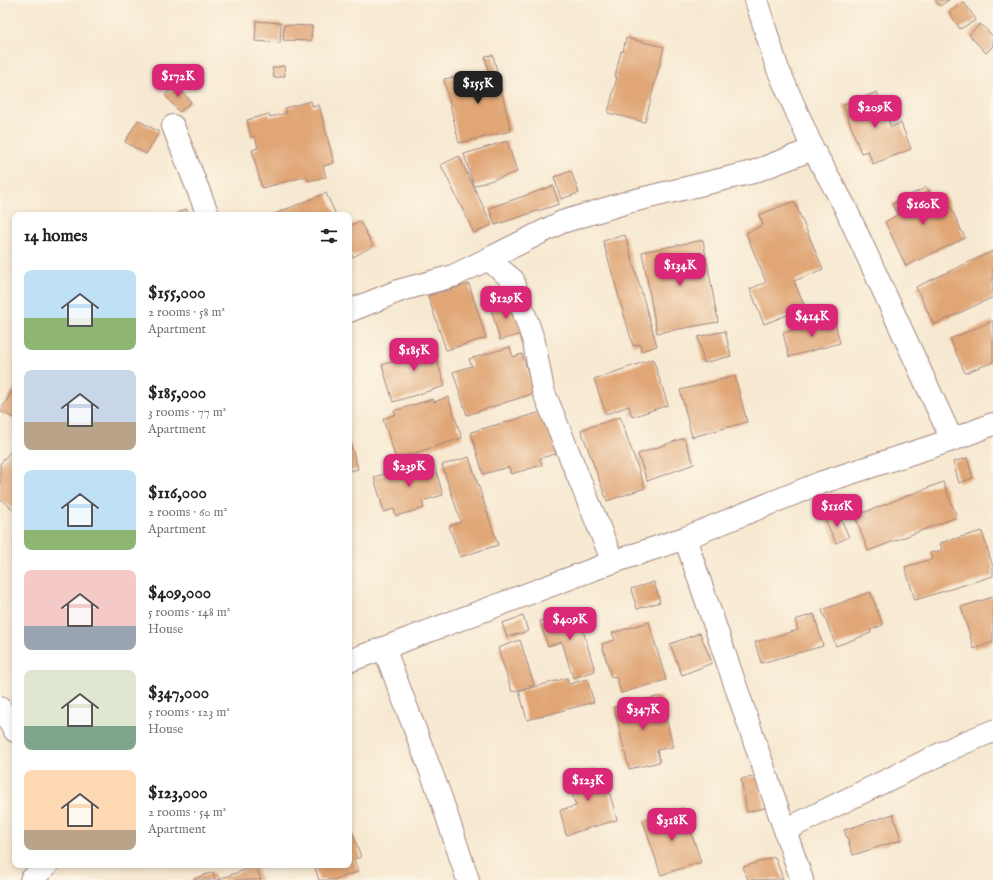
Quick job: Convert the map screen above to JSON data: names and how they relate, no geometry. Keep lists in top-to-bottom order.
{
  "page": {
    "price": [
      "$172K",
      "$155K",
      "$209K",
      "$160K",
      "$134K",
      "$129K",
      "$414K",
      "$185K",
      "$239K",
      "$116K",
      "$409K",
      "$347K",
      "$123K",
      "$318K"
    ],
    "heading": "14 homes",
    "list": [
      {
        "name": "$155,000",
        "note": "2 rooms · 58 m² · Apartment"
      },
      {
        "name": "$185,000",
        "note": "3 rooms · 77 m² · Apartment"
      },
      {
        "name": "$116,000",
        "note": "2 rooms · 60 m² · Apartment"
      },
      {
        "name": "$409,000",
        "note": "5 rooms · 148 m² · House"
      },
      {
        "name": "$347,000",
        "note": "5 rooms · 123 m² · House"
      },
      {
        "name": "$123,000",
        "note": "2 rooms · 54 m² · Apartment"
      }
    ]
  }
}
